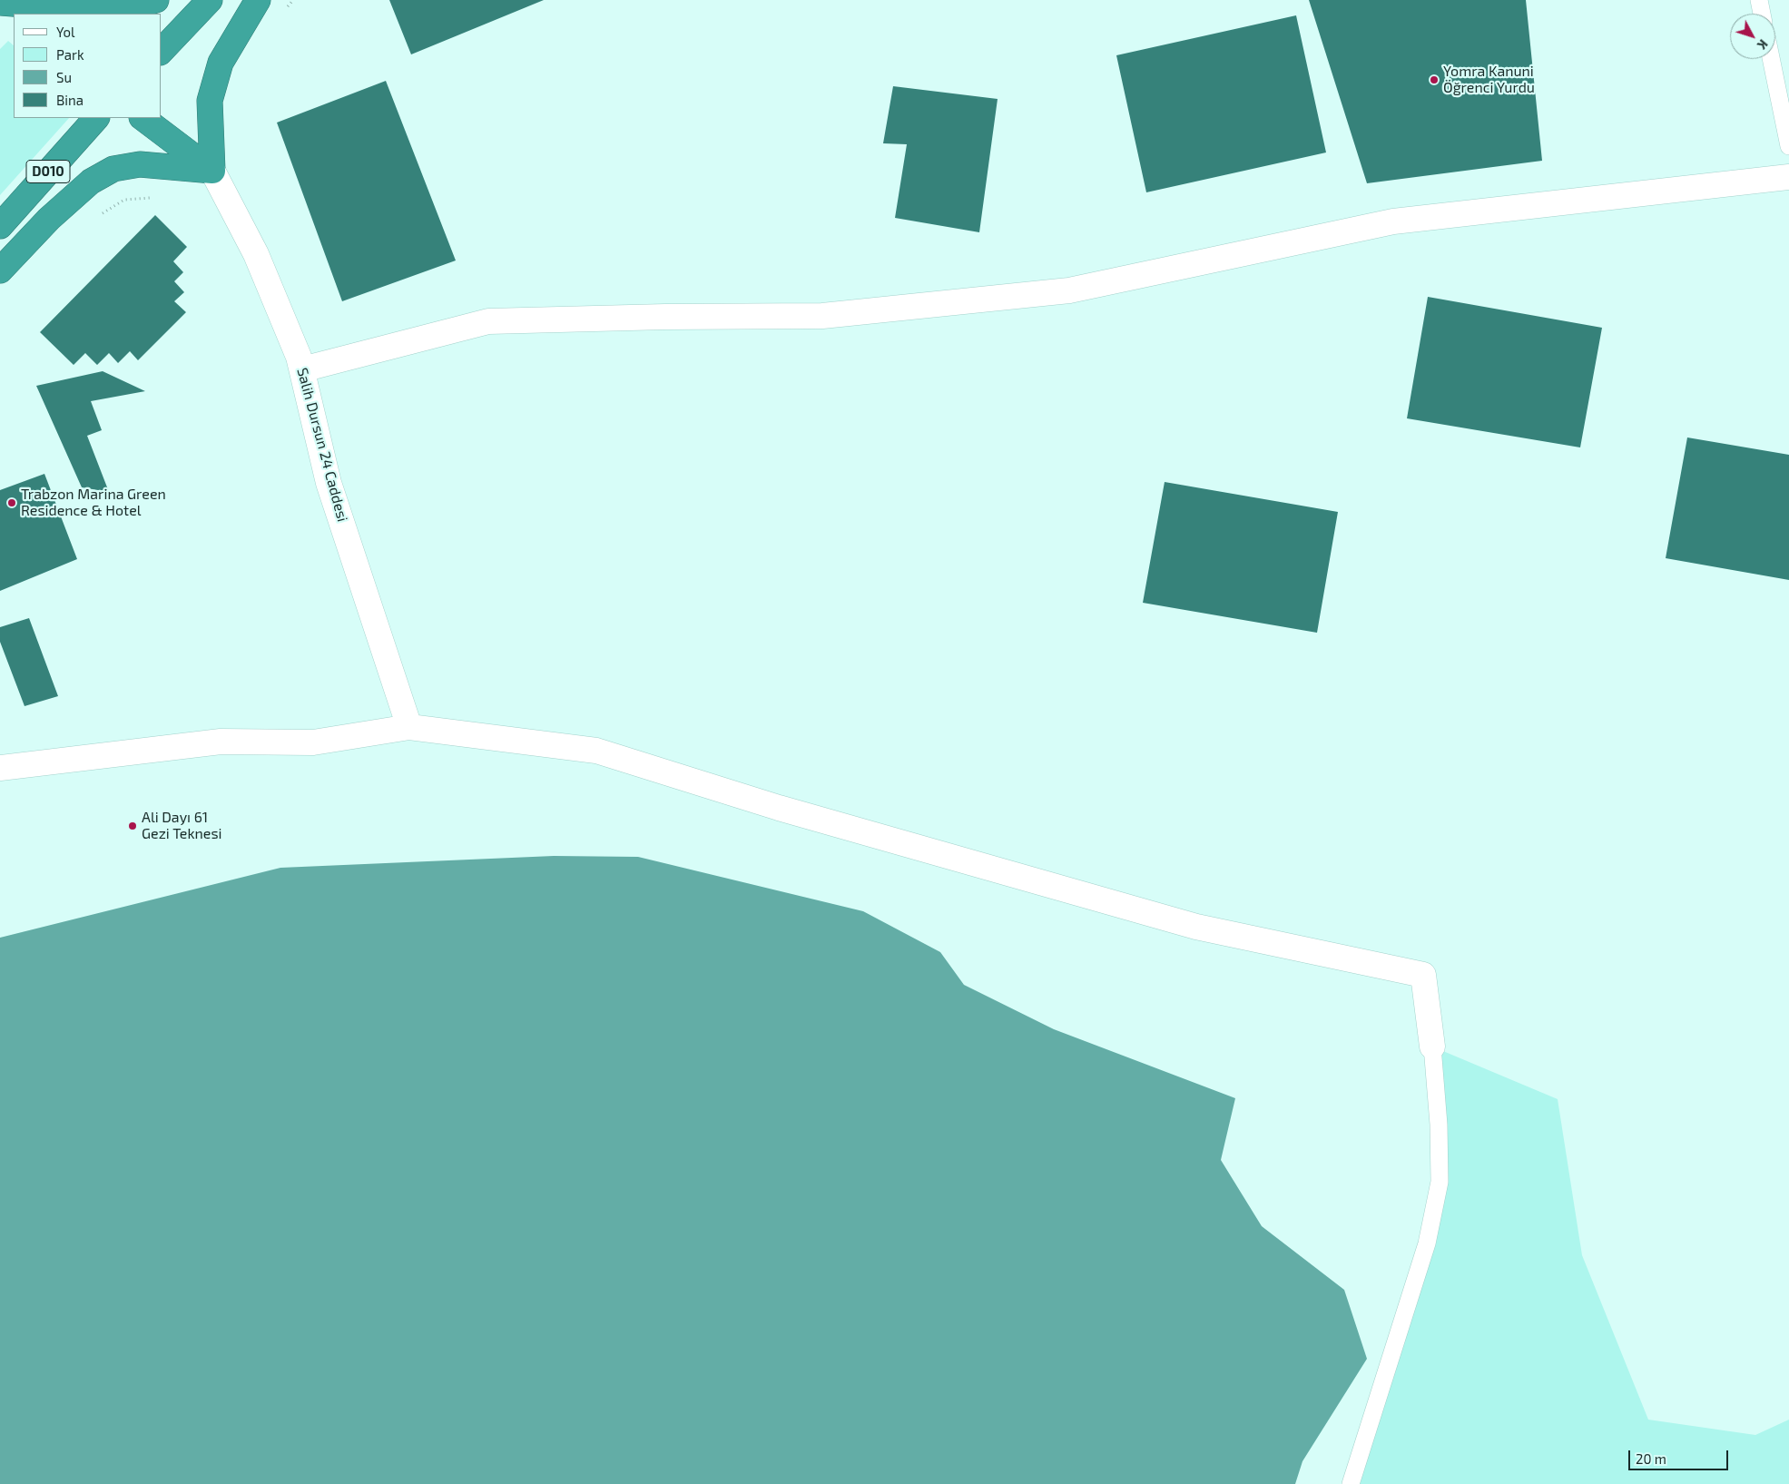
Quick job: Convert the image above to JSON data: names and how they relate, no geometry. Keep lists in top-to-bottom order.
{
  "streets": {
    "highway": ["D010"],
    "street": ["Salih Dursun 24 Caddesi"]
  },
  "places": ["Yomra Kanuni Öğrenci Yurdu", "Trabzon Marina Green Residence & Hotel", "Ali Dayı 61 Gezi Teknesi"],
  "legend": [
    "Yol",
    "Park",
    "Su",
    "Bina"
  ],
  "scale_bar": "20 m",
  "north": "bottom right"
}
